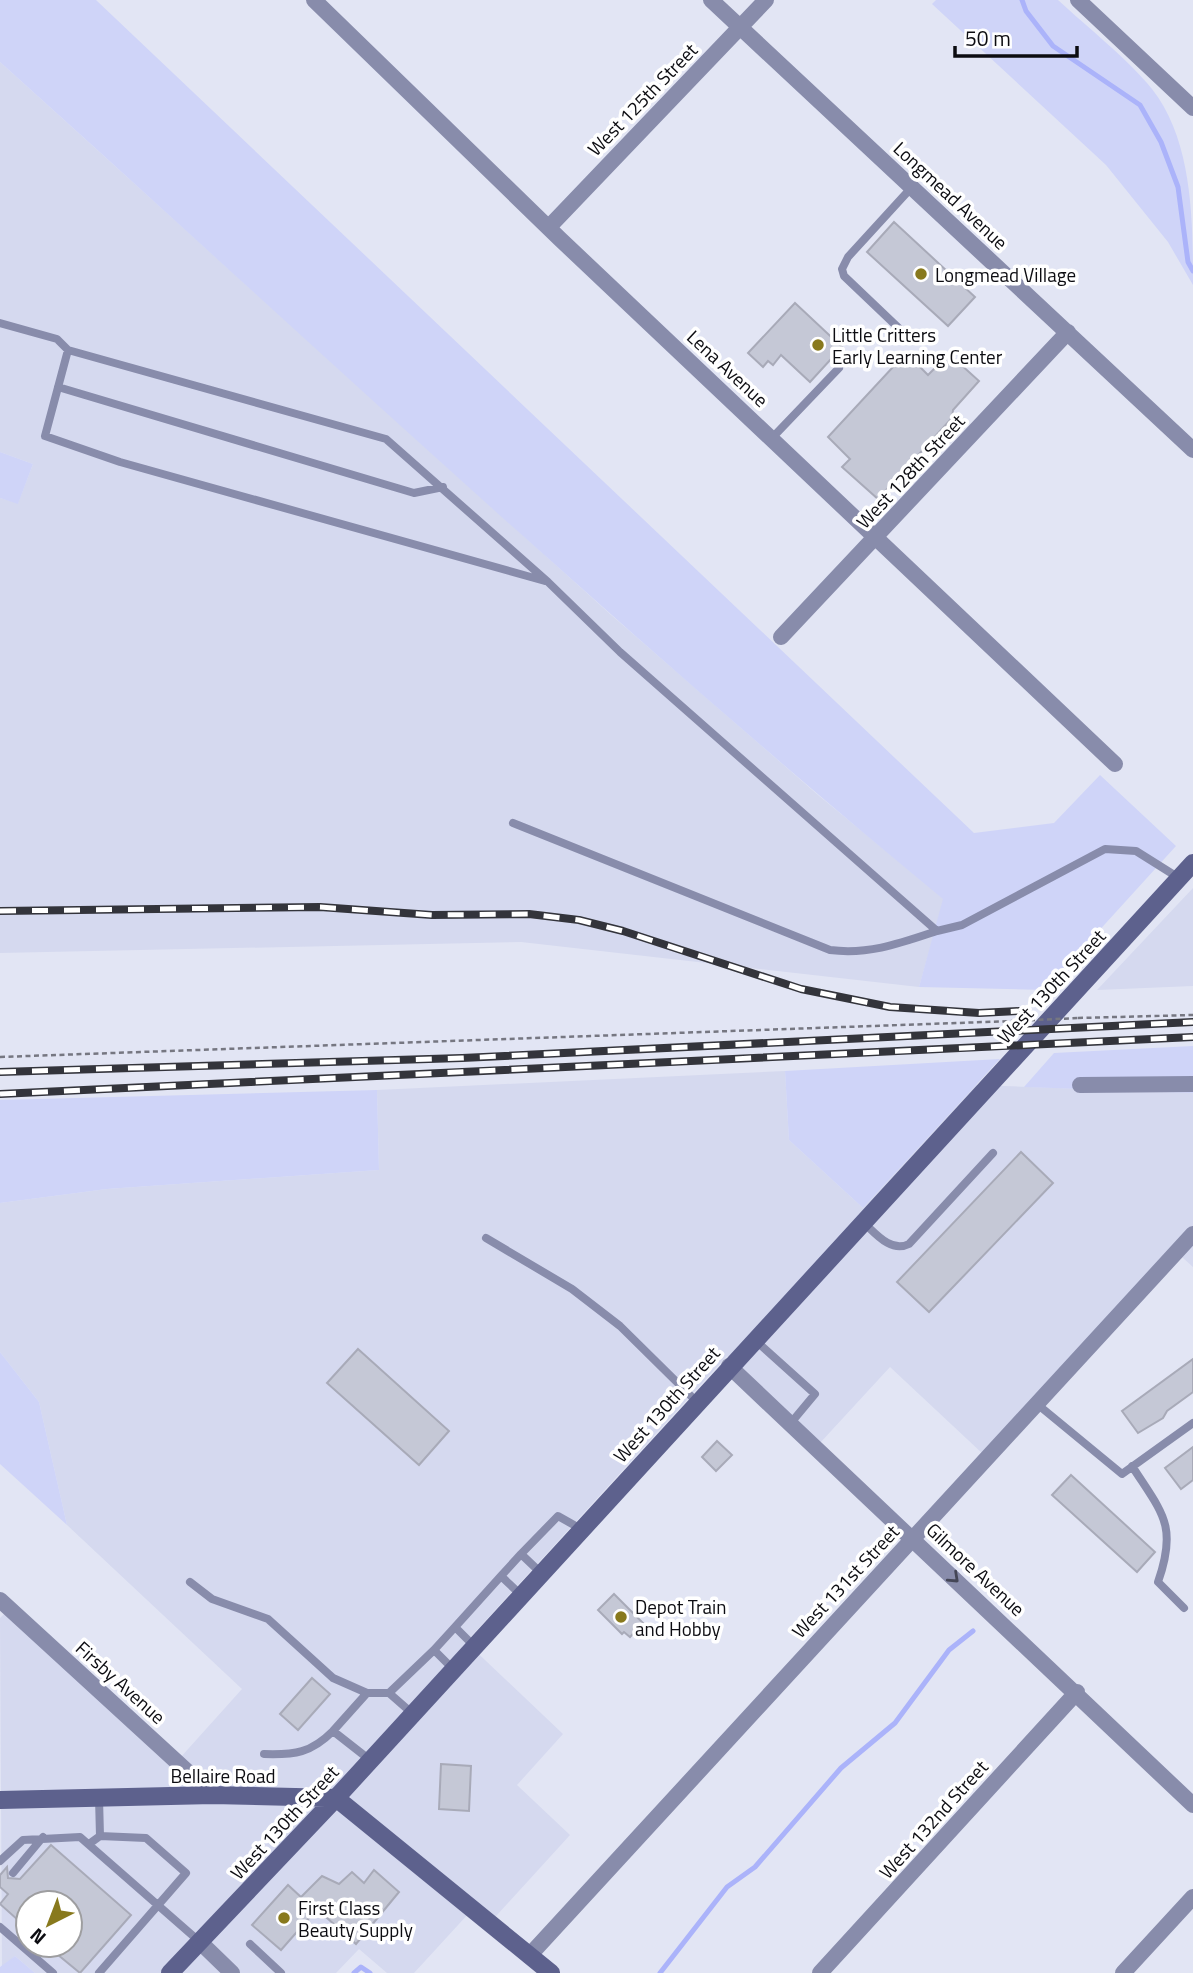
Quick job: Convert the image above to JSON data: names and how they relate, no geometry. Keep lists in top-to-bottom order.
{
  "streets": {
    "main road": ["West 130th Street", "Bellaire Road"],
    "street": [
      "West 125th Street",
      "Longmead Avenue",
      "Lena Avenue",
      "West 128th Street",
      "Gilmore Avenue",
      "West 131st Street",
      "Firsby Avenue",
      "West 132nd Street"
    ]
  },
  "crossings": [
    ["West 125th Street", "Longmead Avenue"],
    ["West 125th Street", "Lena Avenue"],
    ["Longmead Avenue", "West 128th Street"],
    ["Lena Avenue", "West 128th Street"],
    ["West 130th Street", "Gilmore Avenue"],
    ["West 130th Street", "Bellaire Road"],
    ["Gilmore Avenue", "West 131st Street"],
    ["Gilmore Avenue", "West 132nd Street"],
    ["Firsby Avenue", "Bellaire Road"]
  ],
  "one_way": ["Gilmore Avenue"],
  "places": [
    "Longmead Village",
    "Little Critters Early Learning Center",
    "Depot Train and Hobby",
    "First Class Beauty Supply"
  ],
  "scale_bar": "50 m",
  "north": "bottom left"
}
